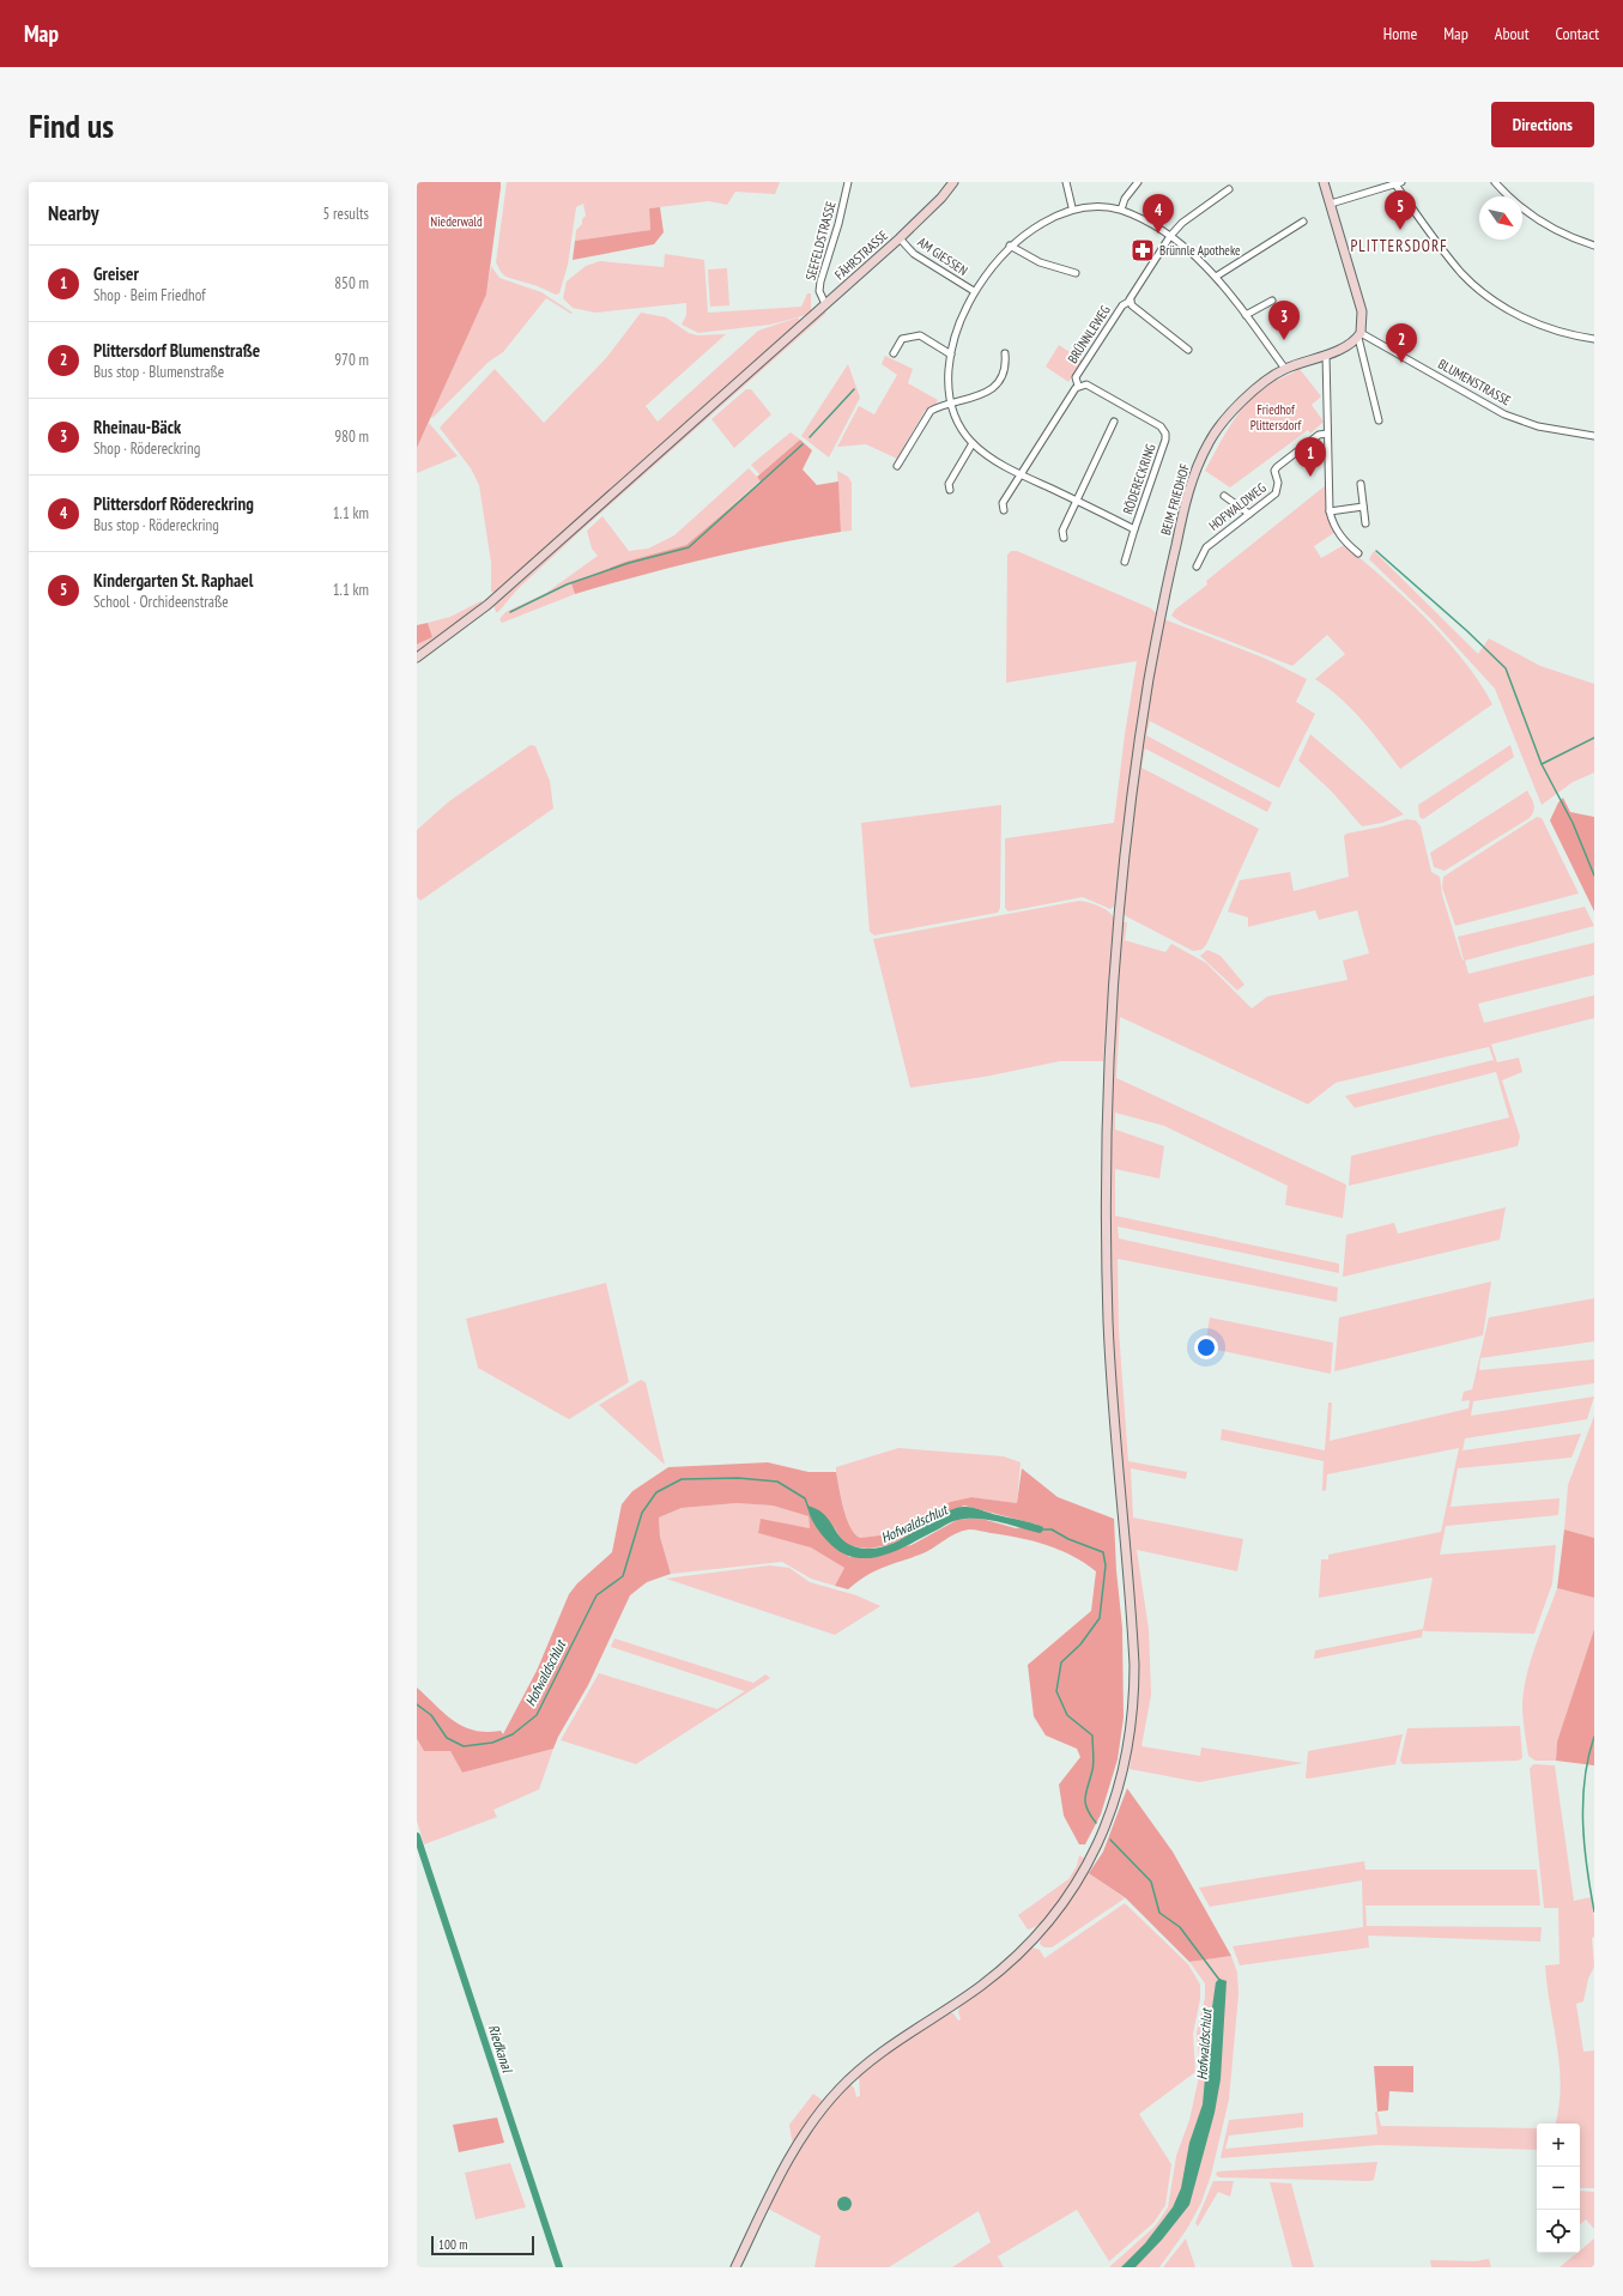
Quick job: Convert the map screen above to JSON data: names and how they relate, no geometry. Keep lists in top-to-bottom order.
{
  "streets": {
    "main road": ["FÄHRSTRASSE", "BEIM FRIEDHOF"],
    "street": [
      "SEEFELDSTRASSE",
      "AM GIESSEN",
      "BRÜNNLEWEG",
      "BLUMENSTRASSE",
      "RÖDERECKRING",
      "HOFWALDWEG"
    ]
  },
  "crossings": [
    ["SEEFELDSTRASSE", "FÄHRSTRASSE"],
    ["FÄHRSTRASSE", "AM GIESSEN"],
    ["AM GIESSEN", "RÖDERECKRING"],
    ["BRÜNNLEWEG", "RÖDERECKRING"],
    ["BLUMENSTRASSE", "BEIM FRIEDHOF"],
    ["RÖDERECKRING", "BEIM FRIEDHOF"]
  ],
  "districts": ["PLITTERSDORF"],
  "water": ["Hofwaldschlut", "Riedkanal"],
  "parks": ["Niederwald", "Friedhof Plittersdorf"],
  "places": {
    "pharmacy": ["Brünnle Apotheke"]
  },
  "scale_bar": "100 m",
  "north": "bottom right",
  "page": {
    "header": "Map",
    "nav": [
      "Home",
      "Map",
      "About",
      "Contact"
    ],
    "buttons": "Directions",
    "title": "Find us",
    "heading": ["Nearby", "5 results"],
    "pins": [
      "5",
      "4",
      "3",
      "2",
      "1"
    ],
    "list": [
      {
        "mark": "1",
        "name": "Greiser",
        "note": "Shop · Beim Friedhof",
        "value": "850 m"
      },
      {
        "mark": "2",
        "name": "Plittersdorf Blumenstraße",
        "note": "Bus stop · Blumenstraße",
        "value": "970 m"
      },
      {
        "mark": "3",
        "name": "Rheinau-Bäck",
        "note": "Shop · Rödereckring",
        "value": "980 m"
      },
      {
        "mark": "4",
        "name": "Plittersdorf Rödereckring",
        "note": "Bus stop · Rödereckring",
        "value": "1.1 km"
      },
      {
        "mark": "5",
        "name": "Kindergarten St. Raphael",
        "note": "School · Orchideenstraße",
        "value": "1.1 km"
      }
    ],
    "map_buttons": ["+", "−"],
    "scale": "100 m"
  }
}
